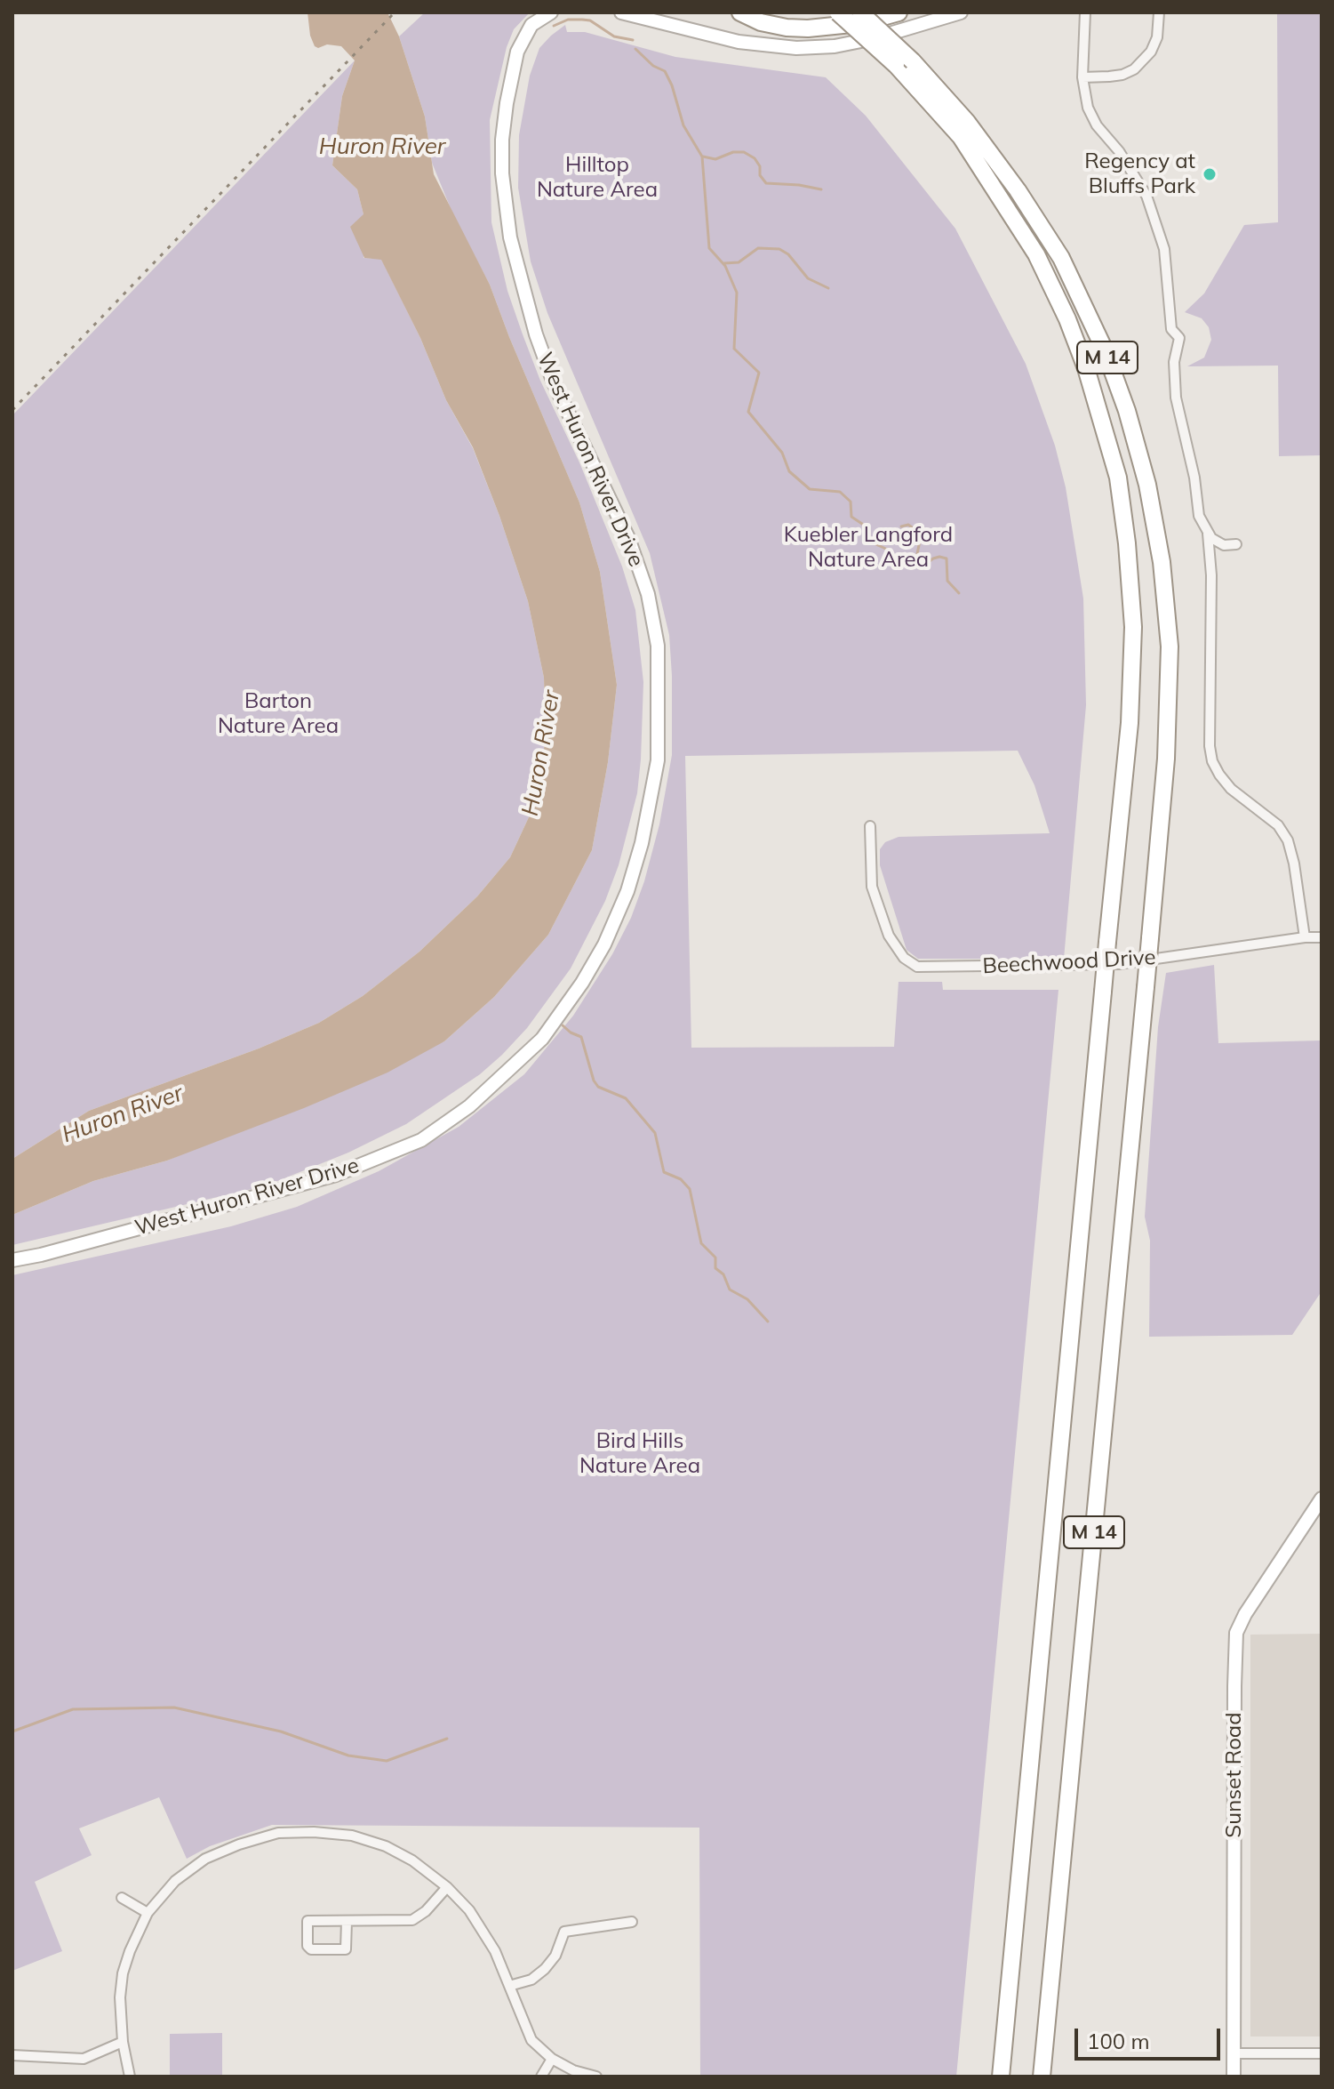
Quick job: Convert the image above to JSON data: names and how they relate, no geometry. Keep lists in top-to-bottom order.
{
  "streets": {
    "highway": ["M 14"],
    "street": ["West Huron River Drive", "Beechwood Drive", "Sunset Road"]
  },
  "water": ["Huron River"],
  "parks": [
    "Hilltop Nature Area",
    "Kuebler Langford Nature Area",
    "Barton Nature Area",
    "Bird Hills Nature Area"
  ],
  "places": ["Regency at Bluffs Park"],
  "scale_bar": "100 m"
}
